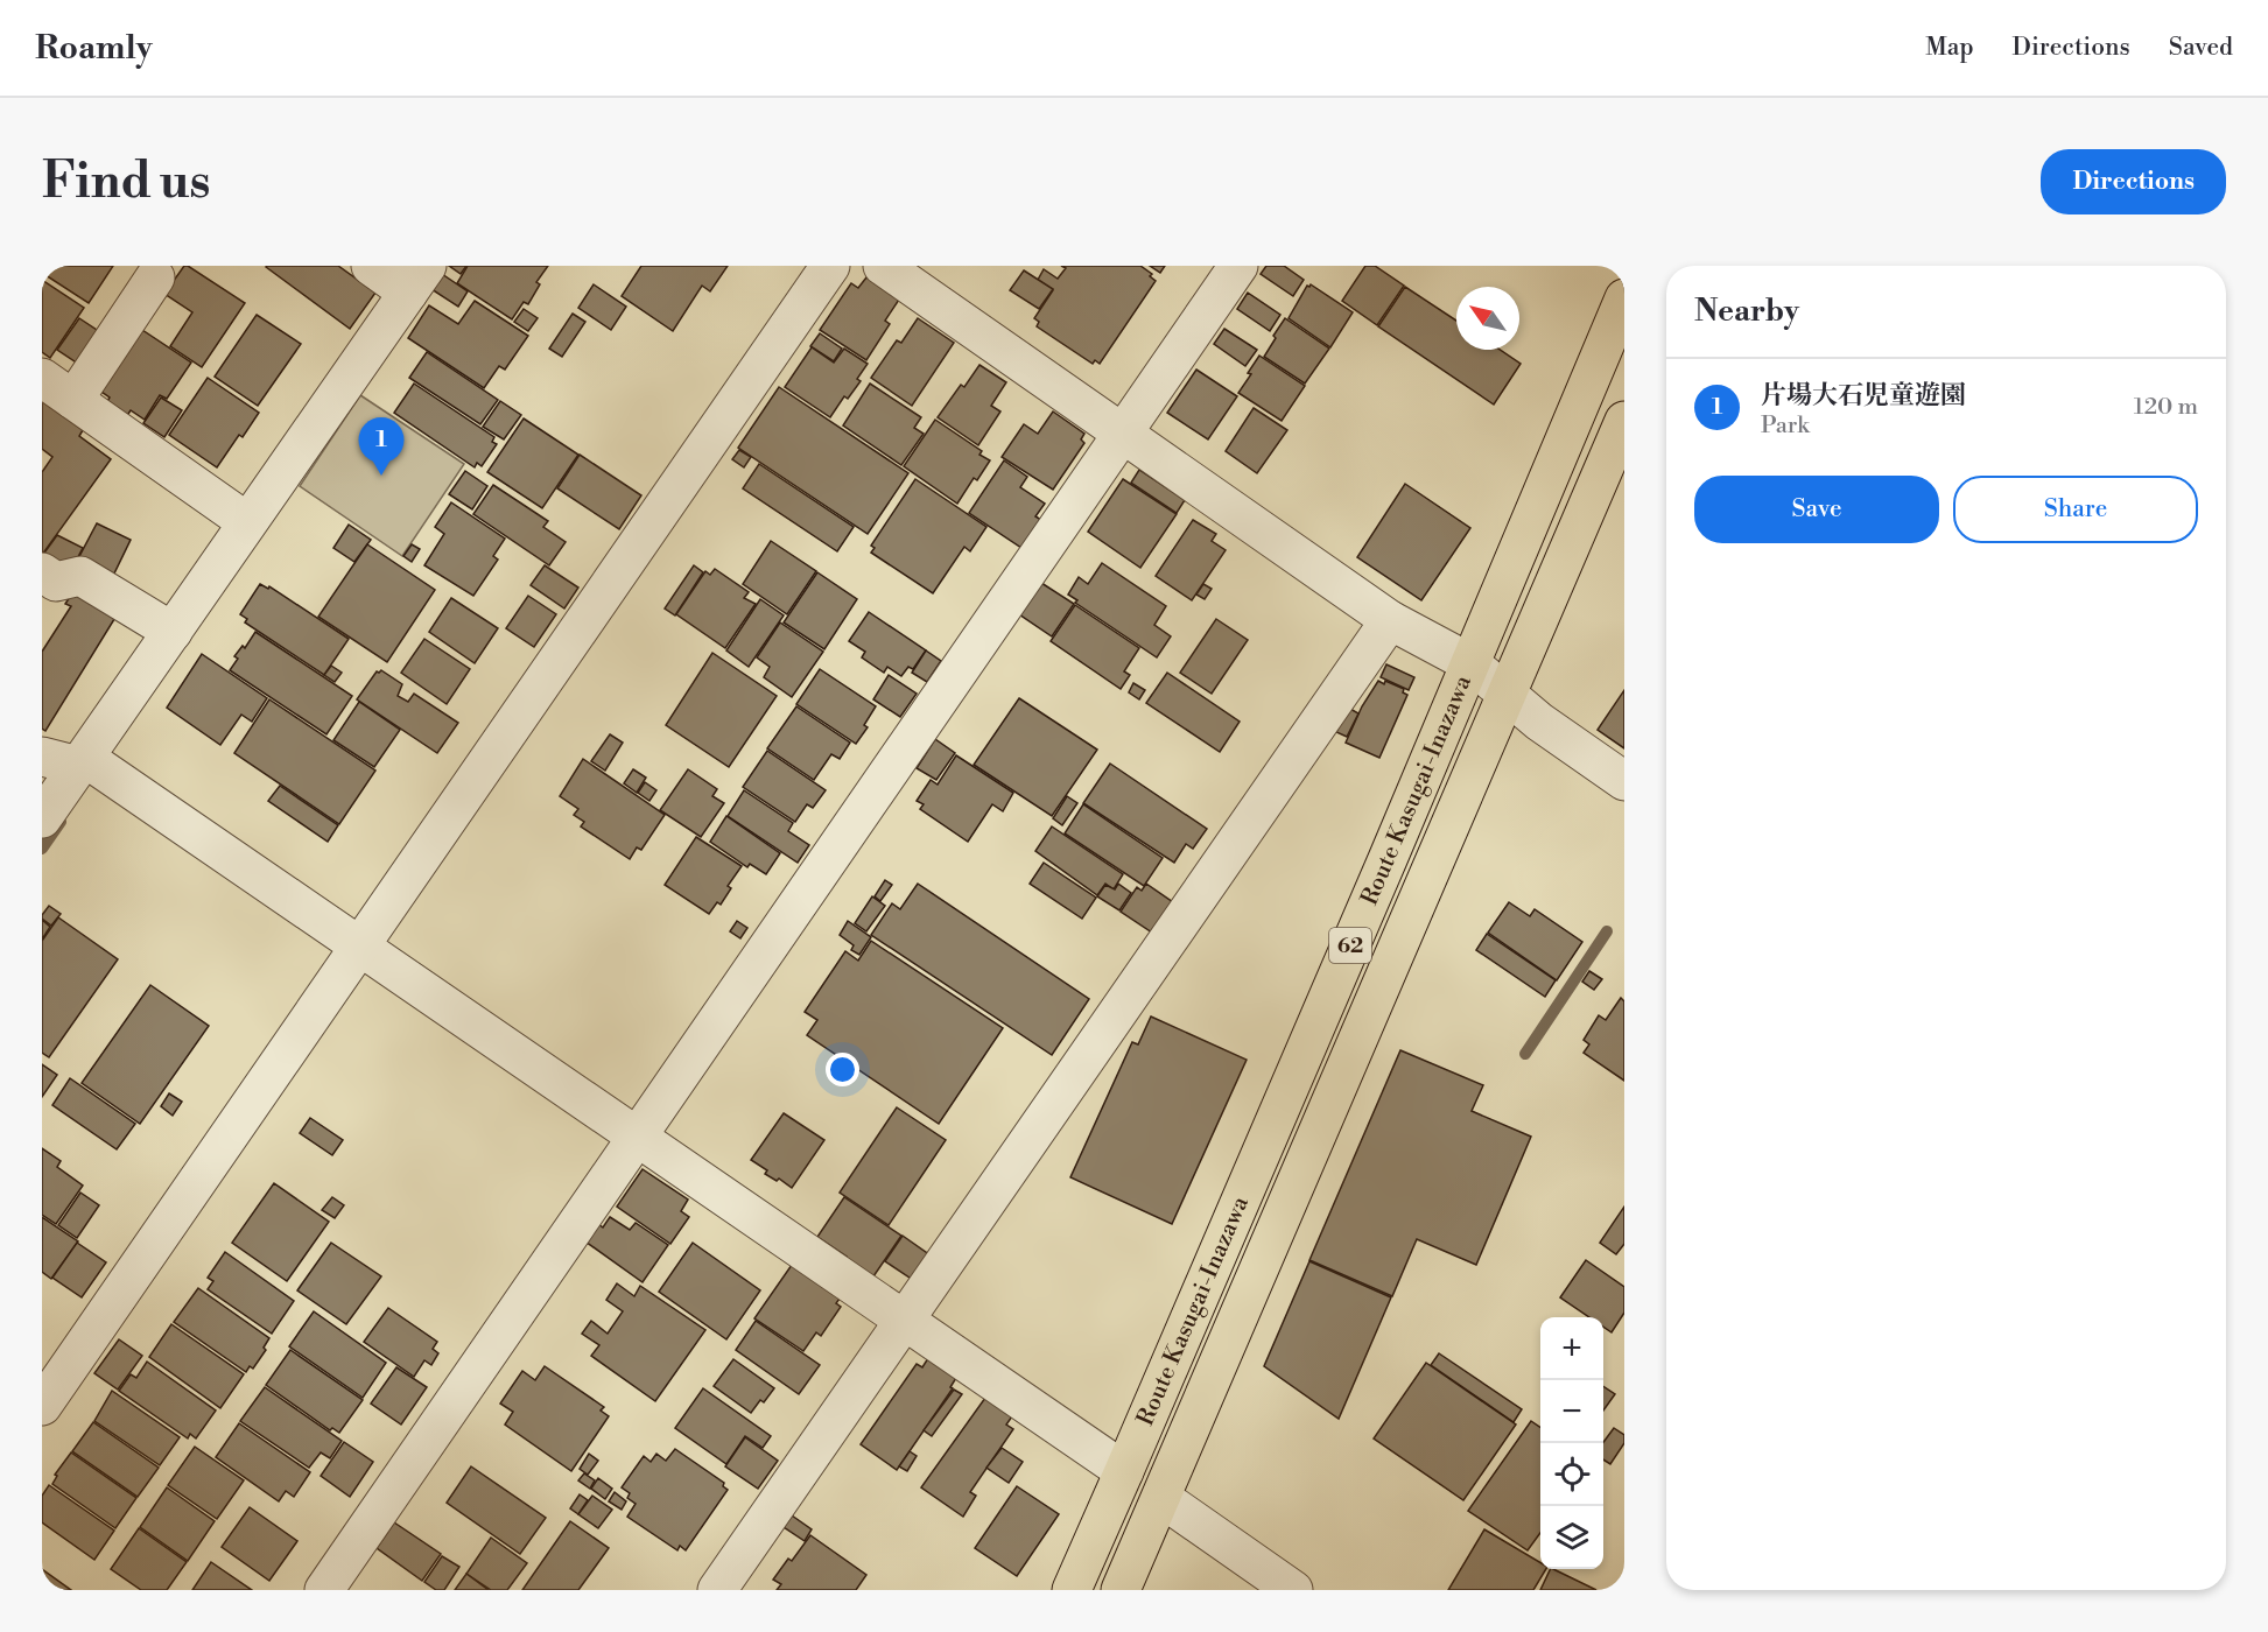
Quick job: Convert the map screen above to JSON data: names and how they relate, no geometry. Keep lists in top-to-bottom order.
{
  "streets": {
    "main road": ["Route Kasugai-Inazawa", "62"]
  },
  "north": "top left",
  "page": {
    "header": "Roamly",
    "nav": ["Map", "Directions", "Saved"],
    "buttons": [
      "Directions",
      ["Save", "Share"]
    ],
    "title": "Find us",
    "heading": "Nearby",
    "list": [
      {
        "mark": "1",
        "name": "片場大石児童遊園",
        "note": "Park",
        "value": "120 m"
      }
    ],
    "pins": "1",
    "map_buttons": ["+", "−"]
  }
}
